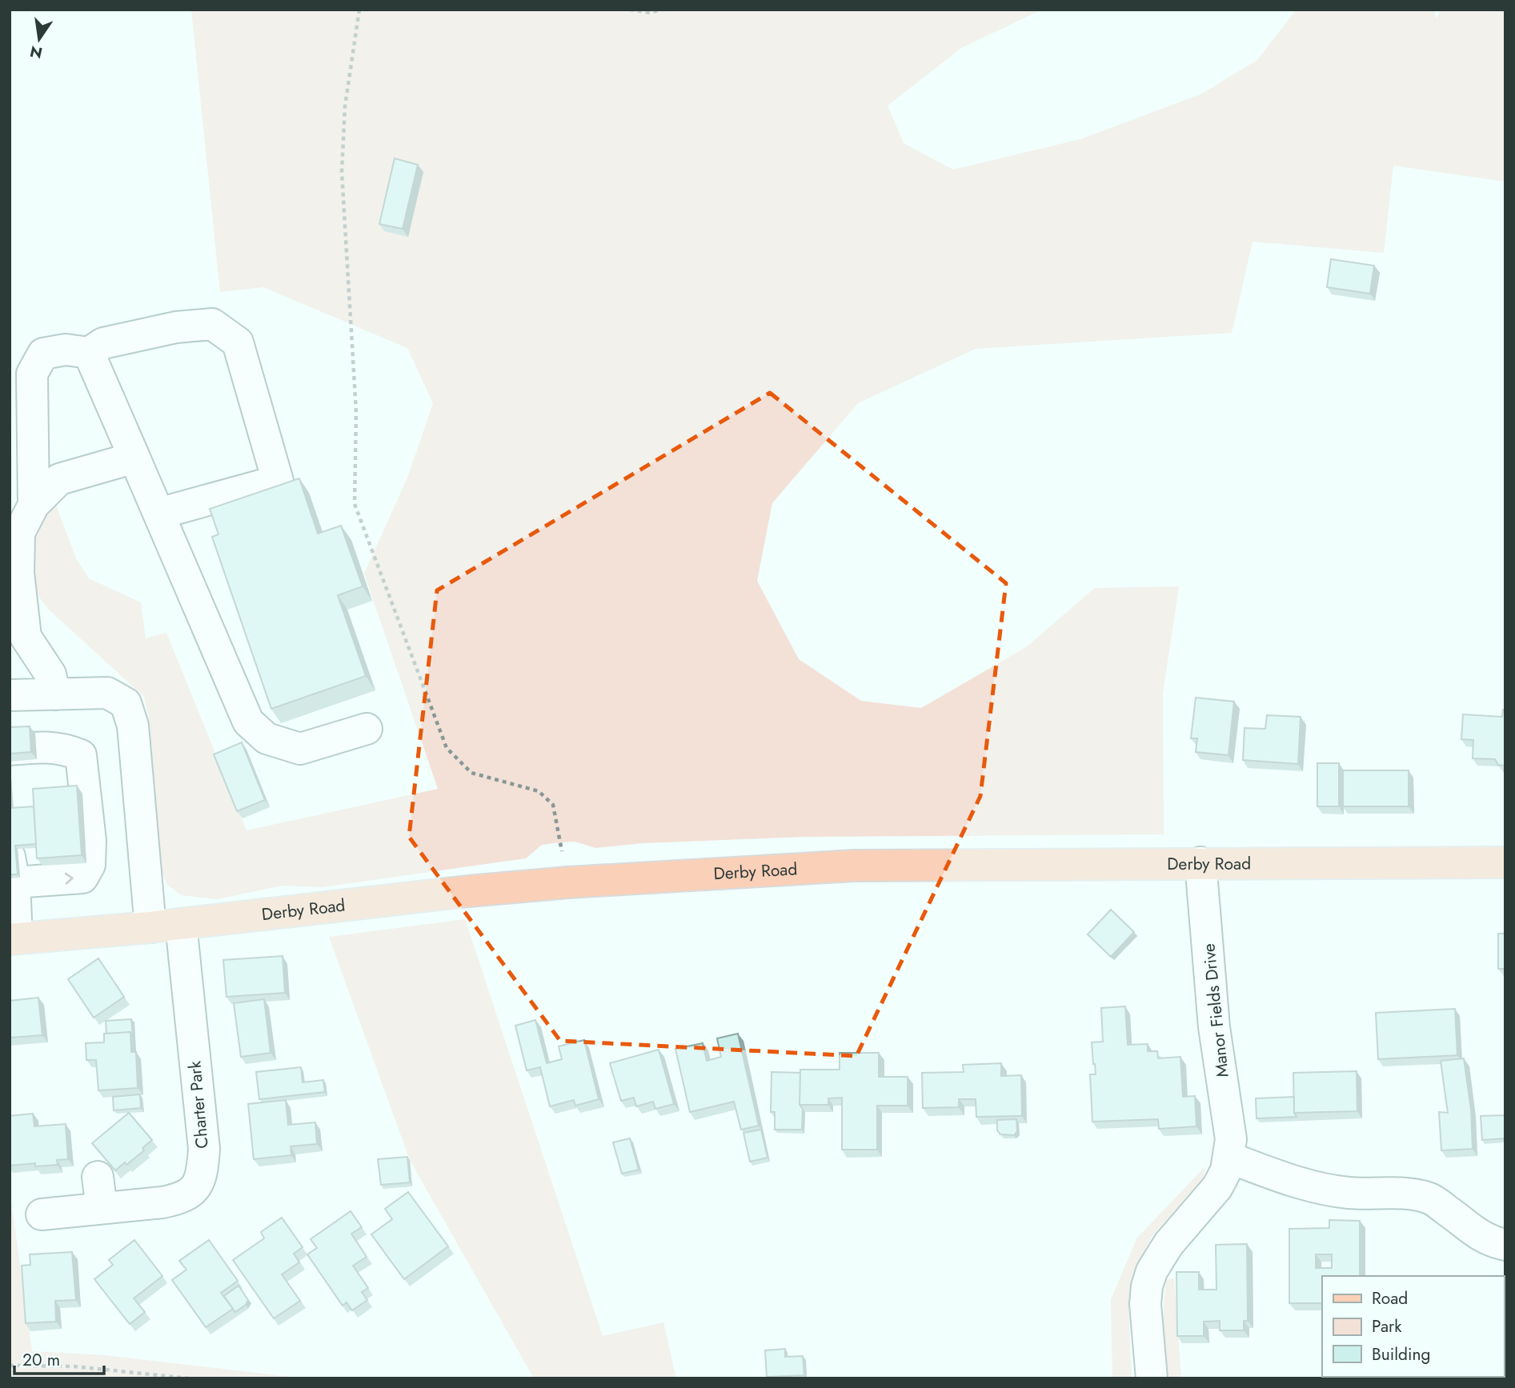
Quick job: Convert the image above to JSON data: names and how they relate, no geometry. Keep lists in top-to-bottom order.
{
  "streets": {
    "main road": ["Derby Road"],
    "street": ["Manor Fields Drive", "Charter Park"]
  },
  "crossings": [
    ["Derby Road", "Manor Fields Drive"],
    ["Derby Road", "Charter Park"]
  ],
  "legend": ["Road", "Park", "Building"],
  "scale_bar": "20 m",
  "north": "bottom"
}
